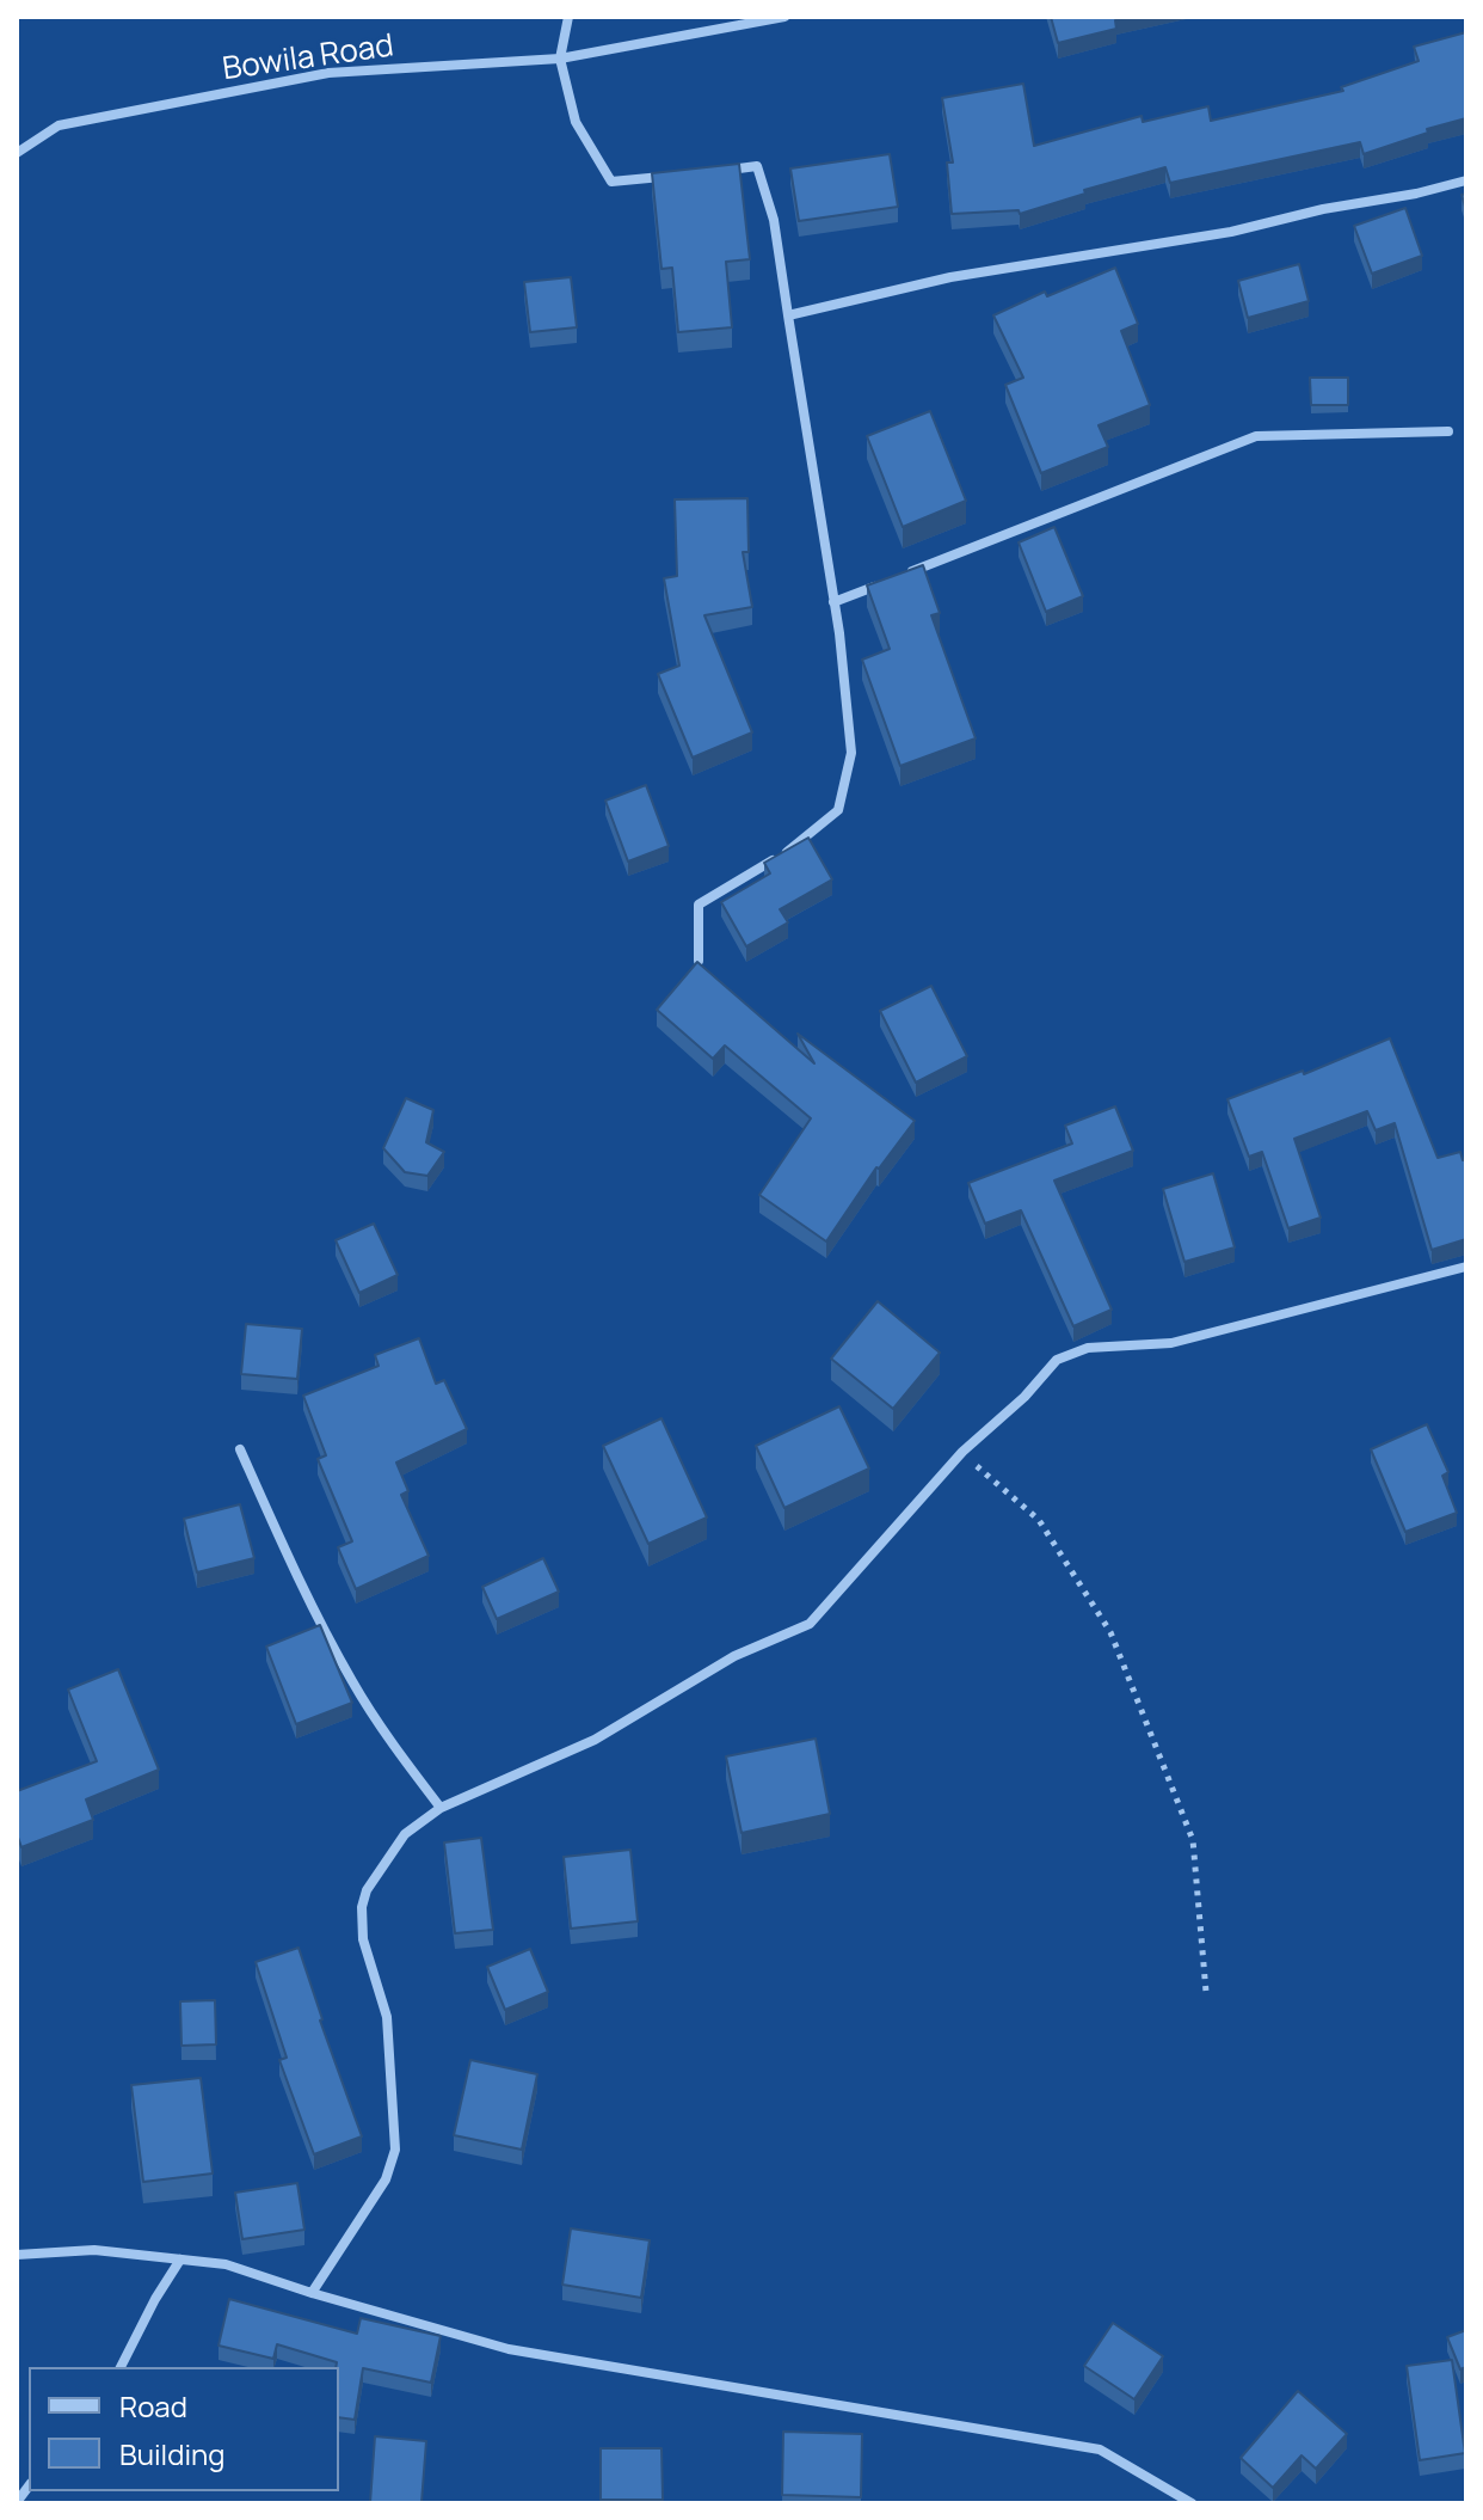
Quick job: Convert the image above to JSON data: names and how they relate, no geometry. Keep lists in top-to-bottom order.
{
  "streets": {
    "street": ["Bowila Road"]
  },
  "legend": ["Road", "Building"]
}
